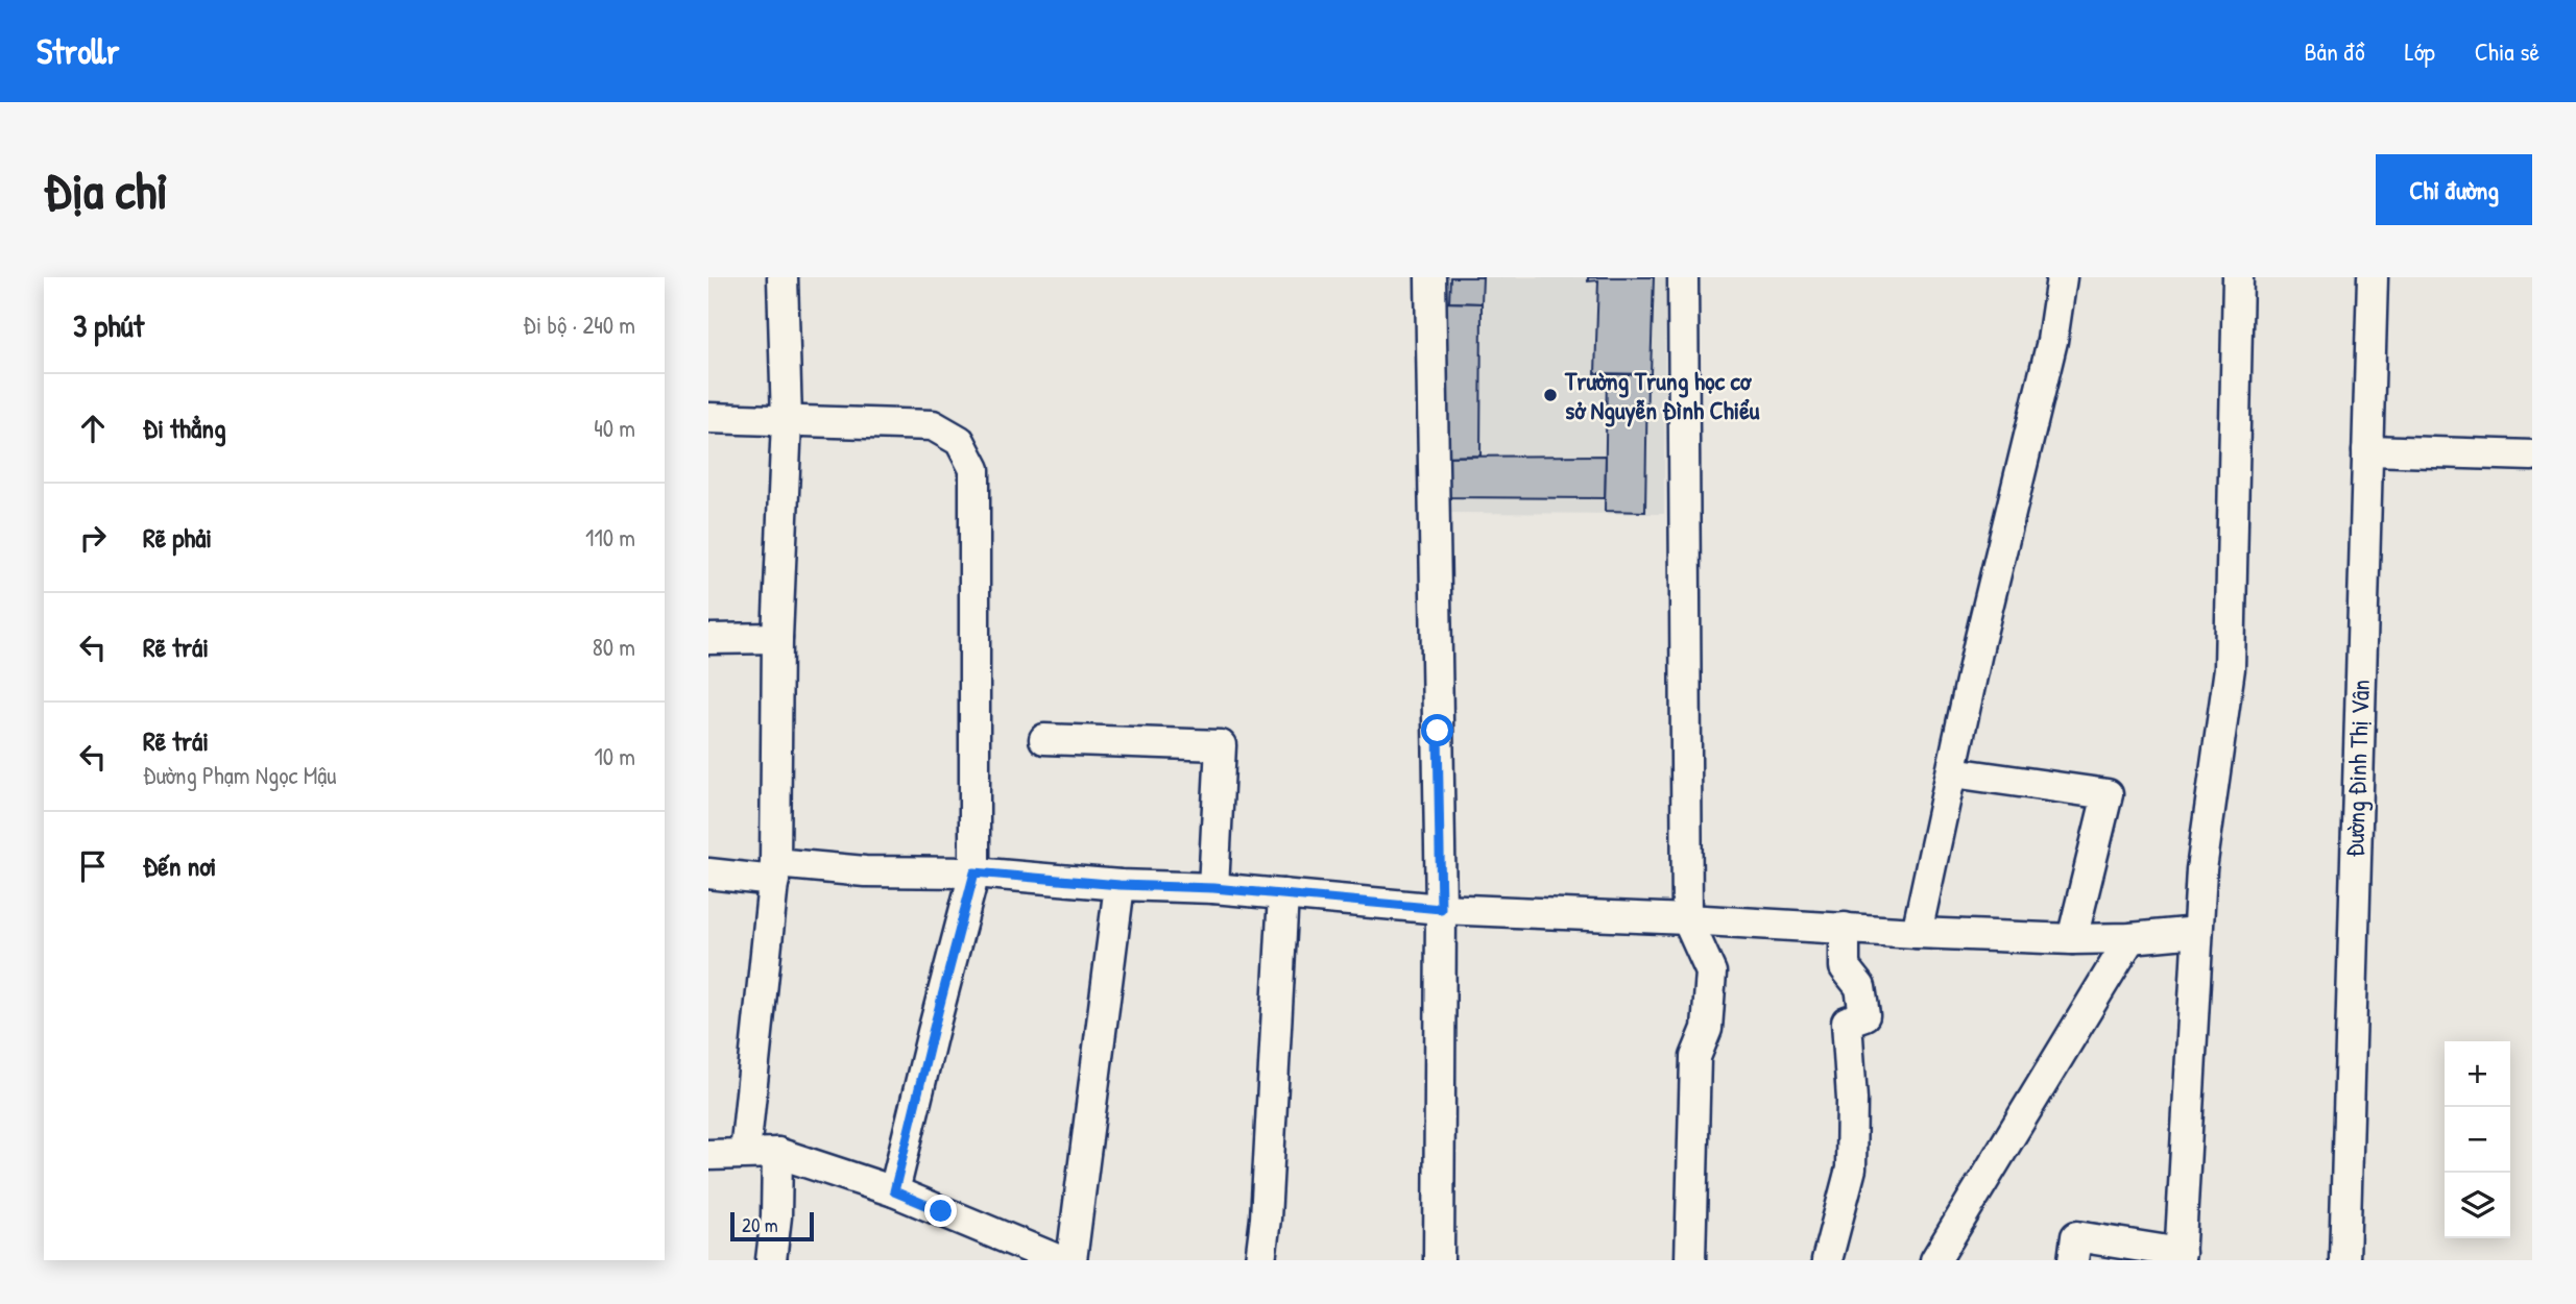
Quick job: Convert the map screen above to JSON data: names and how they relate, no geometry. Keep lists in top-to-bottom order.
{
  "streets": {
    "street": ["Đường Đinh Thị Vân"]
  },
  "places": ["Trường Trung học cơ sở Nguyễn Đình Chiểu"],
  "scale_bar": "20 m",
  "page": {
    "header": "Strollr",
    "nav": ["Bản đồ", "Lớp", "Chia sẻ"],
    "buttons": "Chỉ đường",
    "title": "Địa chỉ",
    "heading": ["3 phút", "Đi bộ · 240 m"],
    "list": [
      ["Đi thẳng", "40 m"],
      ["Rẽ phải", "110 m"],
      ["Rẽ trái", "80 m"],
      ["Rẽ trái", "Đường Phạm Ngọc Mậu", "10 m"],
      "Đến nơi"
    ],
    "map_buttons": ["+", "−"],
    "scale": "20 m"
  }
}
